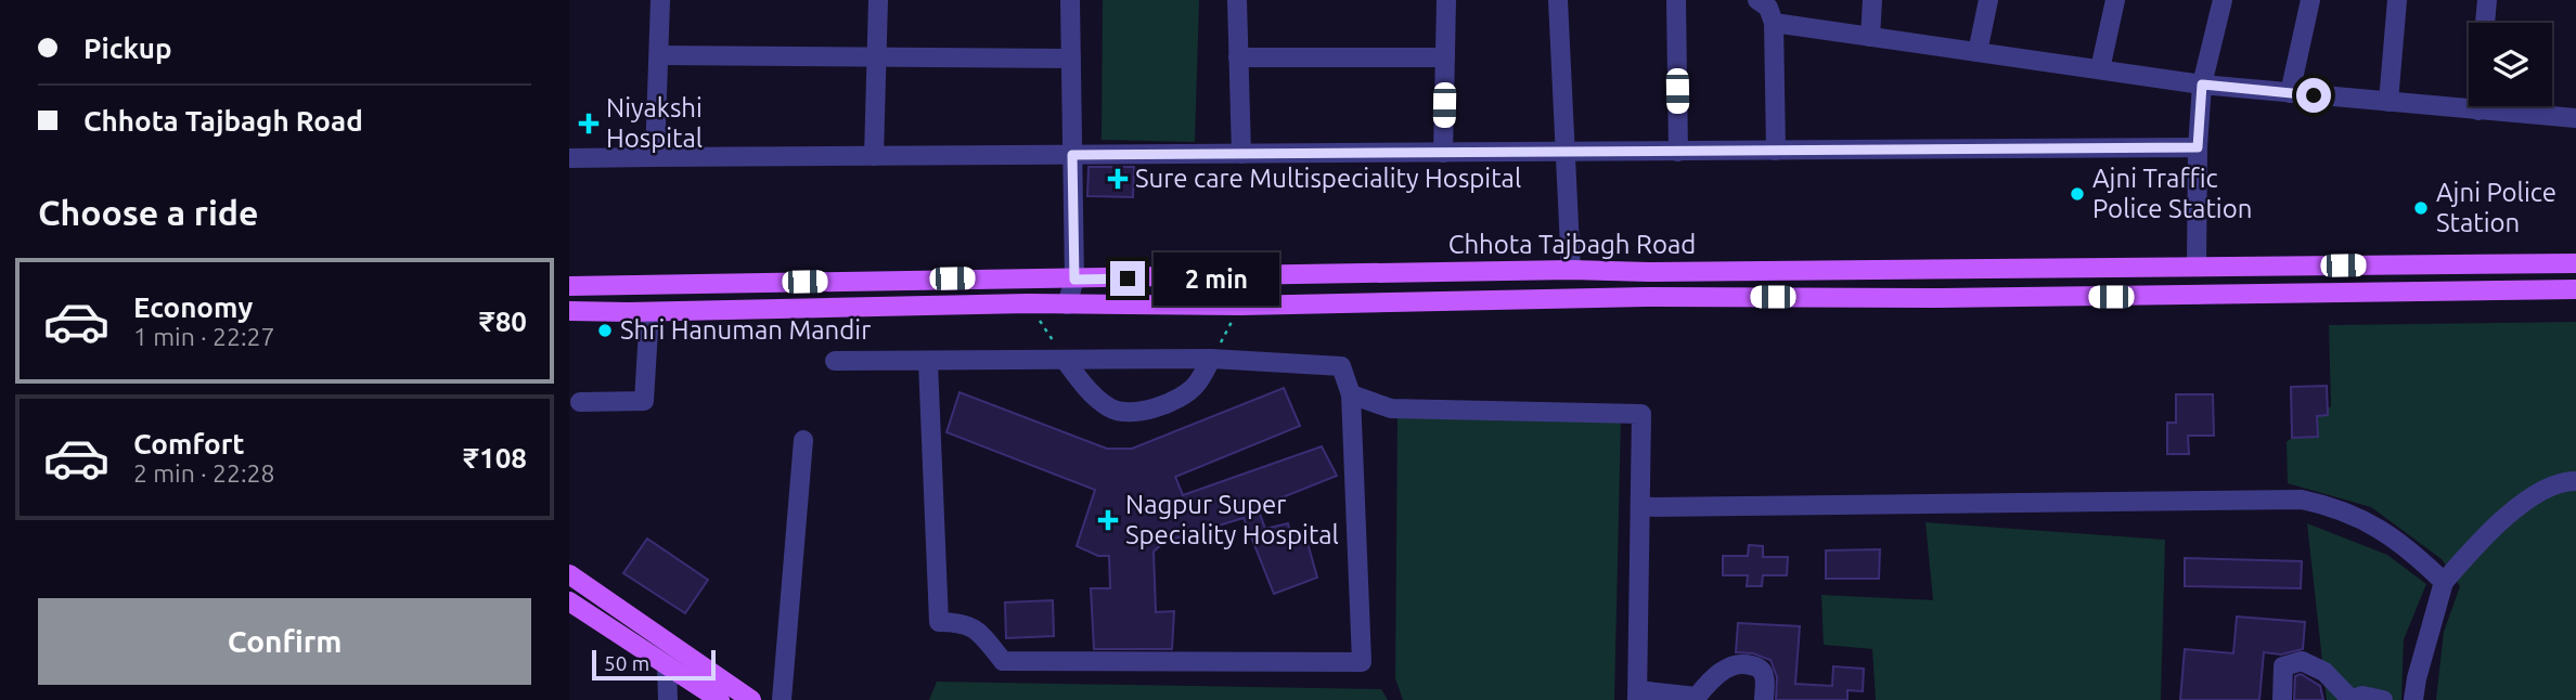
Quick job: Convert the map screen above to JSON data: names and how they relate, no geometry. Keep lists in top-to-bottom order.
{
  "streets": {
    "main road": ["Chhota Tajbagh Road"]
  },
  "places": {
    "health": ["Niyakshi Hospital", "Sure care Multispeciality Hospital", "Nagpur Super Speciality Hospital"],
    "other": ["Ajni Traffic Police Station", "Ajni Police Station", "Shri Hanuman Mandir"]
  },
  "scale_bar": "50 m",
  "page": {
    "banner": ["Pickup", "Chhota Tajbagh Road"],
    "heading": "Choose a ride",
    "bubble": "2 min",
    "list": [
      {
        "name": "Economy",
        "note": "1 min · 22:27",
        "value": "₹80"
      },
      {
        "name": "Comfort",
        "note": "2 min · 22:28",
        "value": "₹108"
      }
    ],
    "buttons": "Confirm",
    "scale": "50 m"
  }
}
